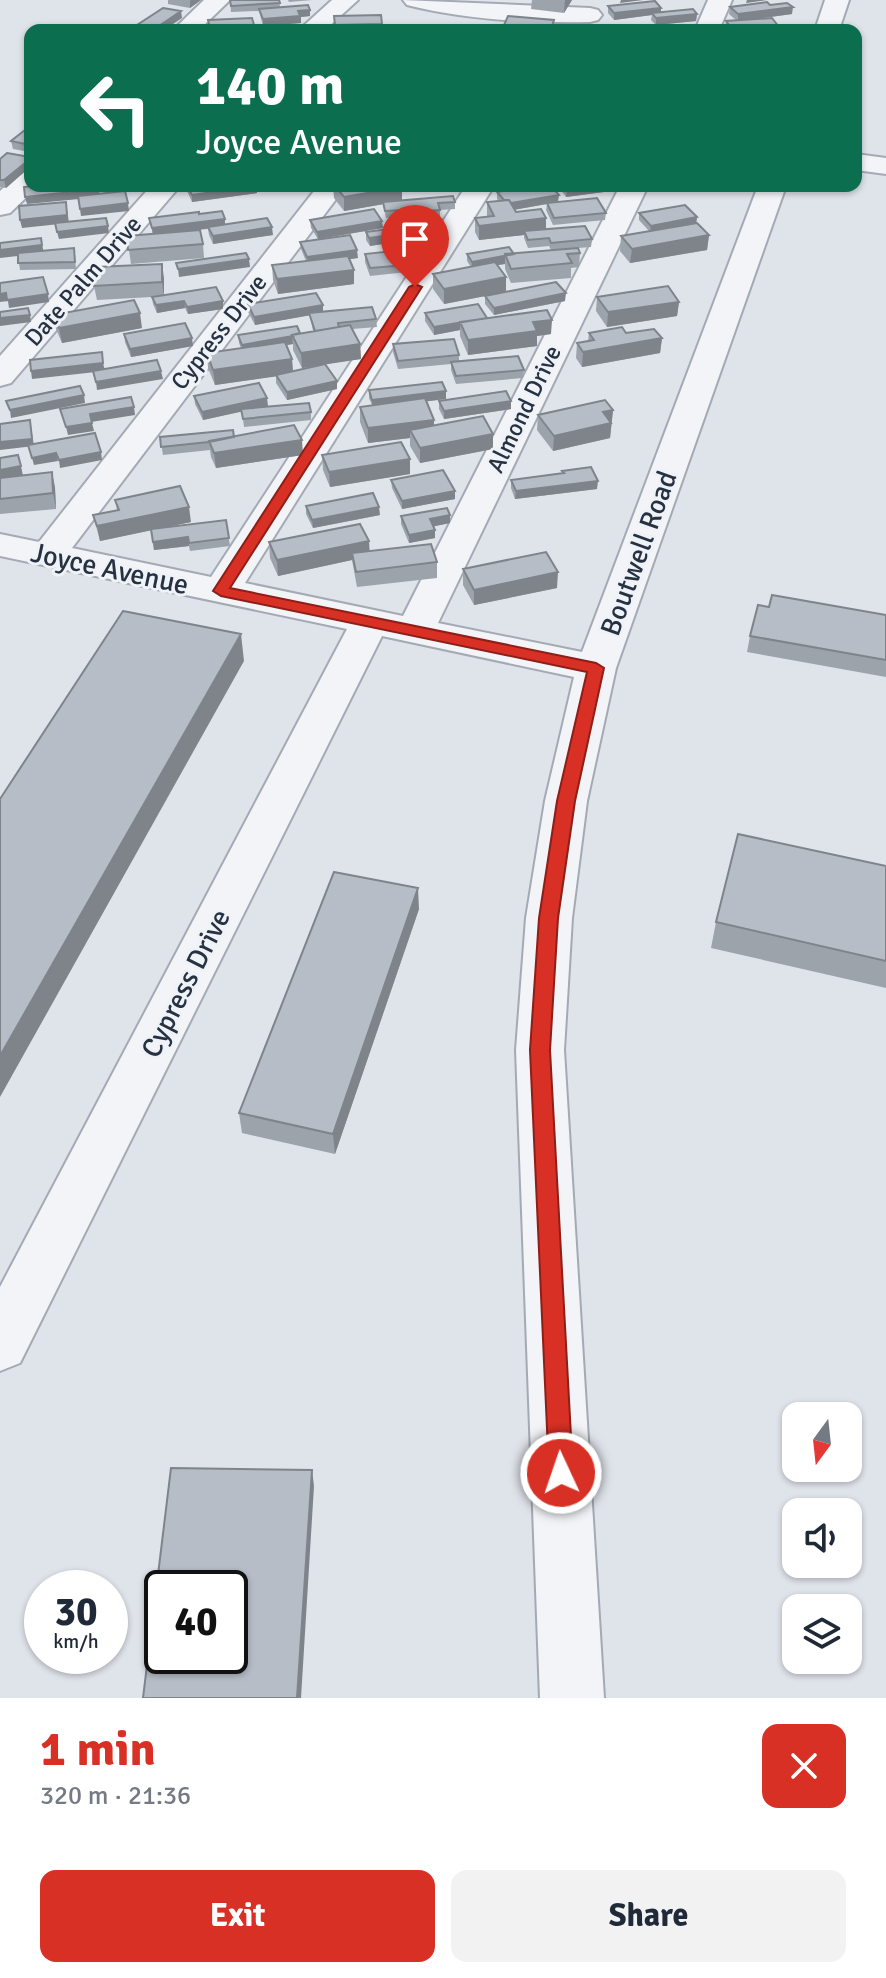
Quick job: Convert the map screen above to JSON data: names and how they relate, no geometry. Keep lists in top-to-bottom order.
{
  "streets": {
    "street": [
      "Date Palm Drive",
      "Cypress Drive",
      "Almond Drive",
      "Boutwell Road",
      "Joyce Avenue"
    ]
  },
  "crossings": [
    ["Cypress Drive", "Joyce Avenue"],
    ["Almond Drive", "Joyce Avenue"],
    ["Boutwell Road", "Joyce Avenue"]
  ],
  "north": "bottom",
  "page": {
    "turn": ["140 m", "Joyce Avenue"],
    "speed": "30 km/h",
    "limit": "40",
    "heading": ["1 min", "320 m · 21:36"],
    "buttons": ["Exit", "Share"]
  }
}
